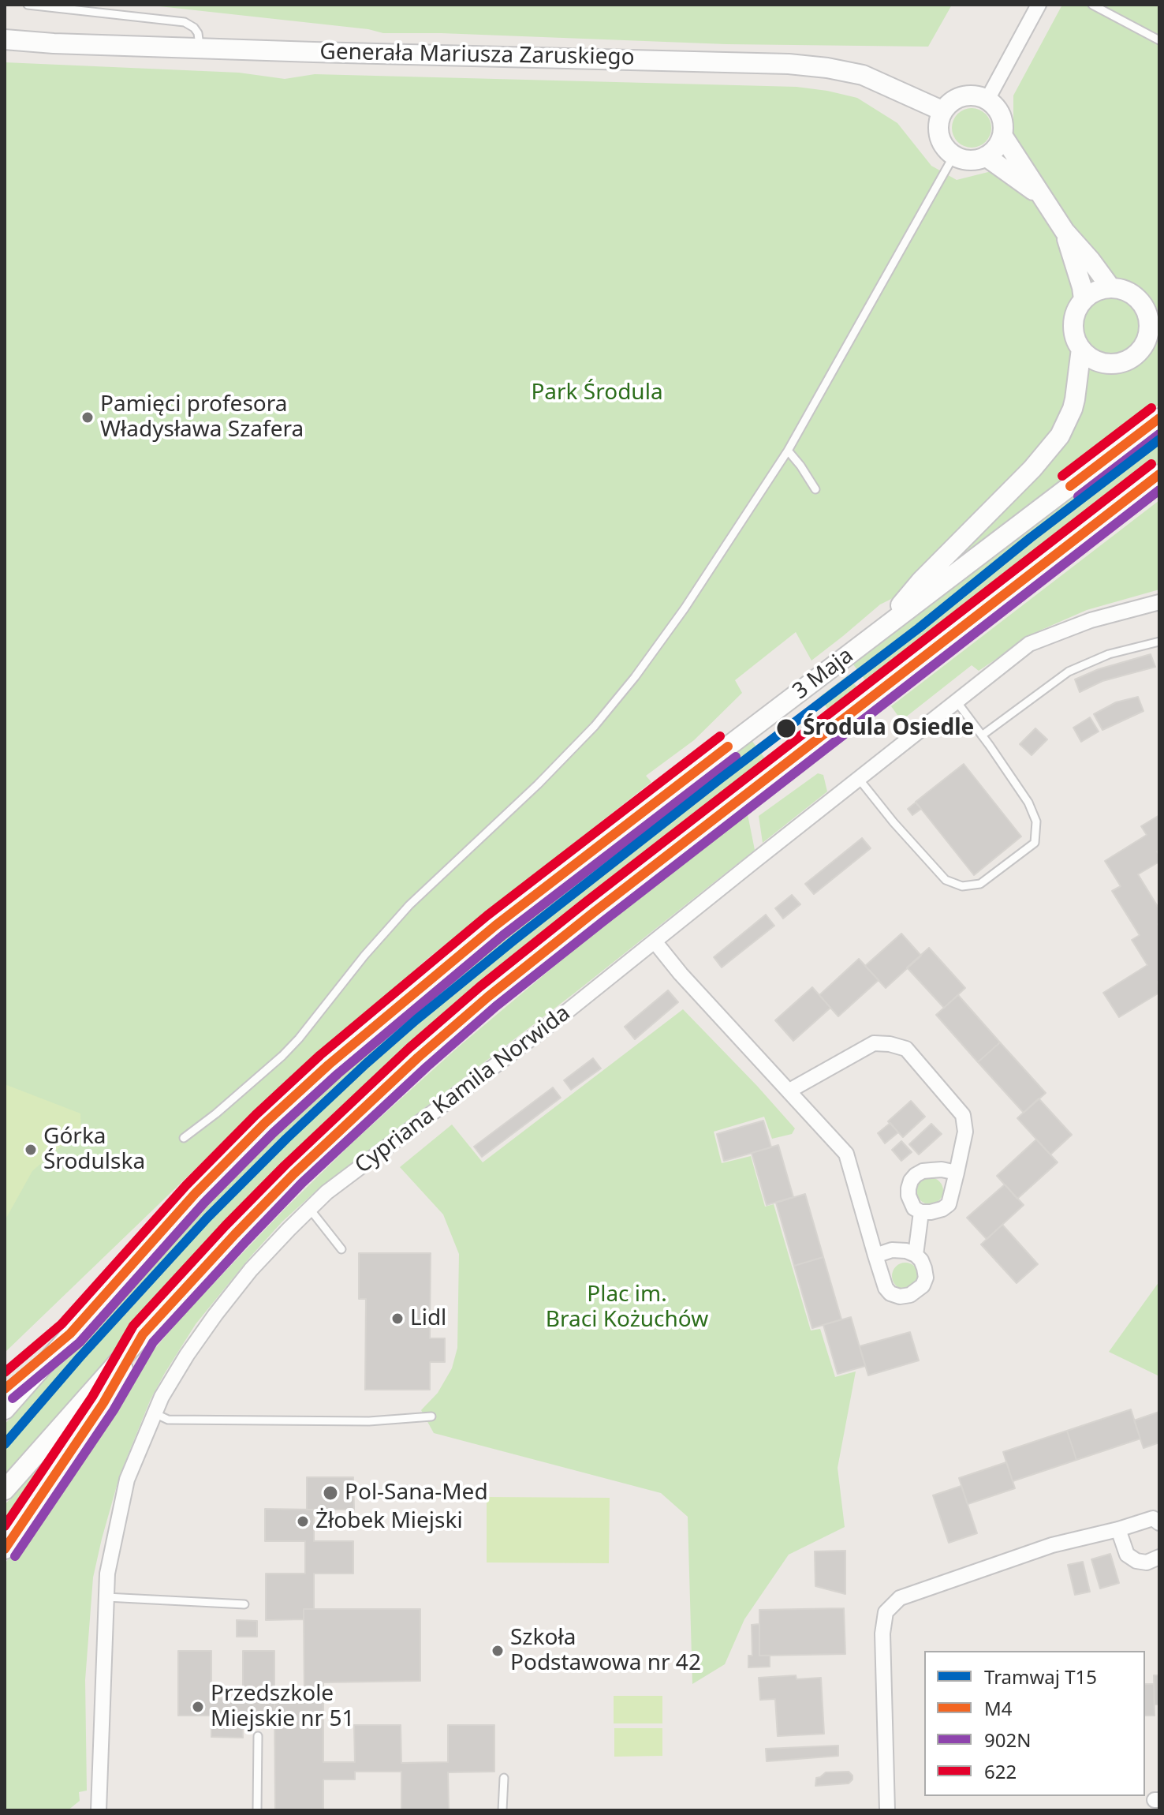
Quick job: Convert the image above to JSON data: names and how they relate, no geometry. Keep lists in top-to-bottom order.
{
  "streets": {
    "main road": ["Generała Mariusza Zaruskiego", "3 Maja"],
    "street": ["Cypriana Kamila Norwida"]
  },
  "parks": ["Park Środula", "Plac im. Braci Kożuchów"],
  "places": [
    "Pamięci profesora Władysława Szafera",
    "Środula Osiedle",
    "Górka Środulska",
    "Lidl",
    "Pol-Sana-Med",
    "Żłobek Miejski",
    "Szkoła Podstawowa nr 42",
    "Przedszkole Miejskie nr 51"
  ],
  "lines": [
    "transit line 622",
    "transit line M4",
    "transit line 902N",
    "tram line T15"
  ],
  "legend": [
    "Tramwaj T15",
    "M4",
    "902N",
    "622"
  ]
}
